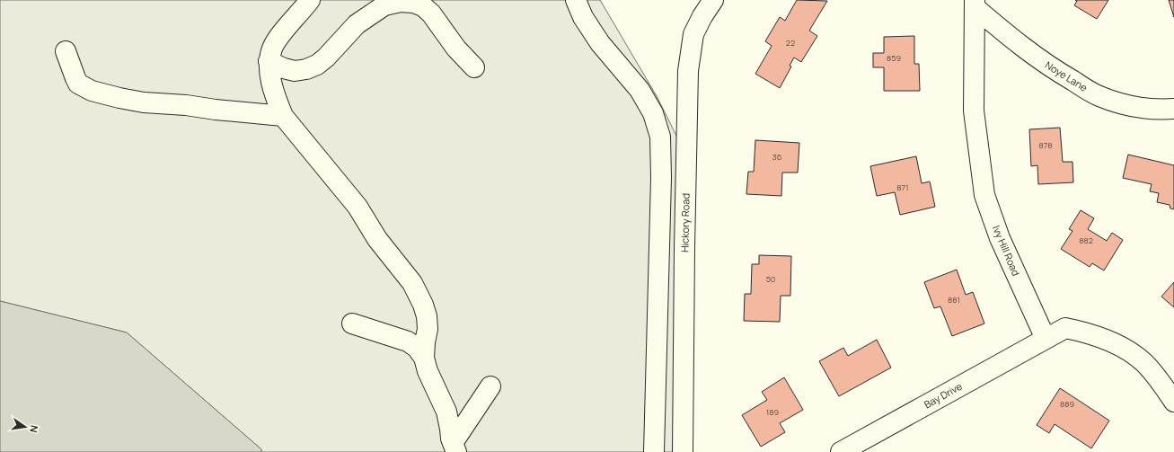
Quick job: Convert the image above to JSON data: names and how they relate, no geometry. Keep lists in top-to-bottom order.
{
  "streets": {
    "street": [
      "Noye Lane",
      "Hickory Road",
      "Ivy Hill Road",
      "Bay Drive"
    ]
  },
  "crossings": [
    ["Noye Lane", "Ivy Hill Road"],
    ["Ivy Hill Road", "Bay Drive"]
  ],
  "house_numbers": [
    "22",
    "859",
    "878",
    "36",
    "871",
    "882",
    "50",
    "881",
    "889",
    "189"
  ],
  "north": "right"
}
